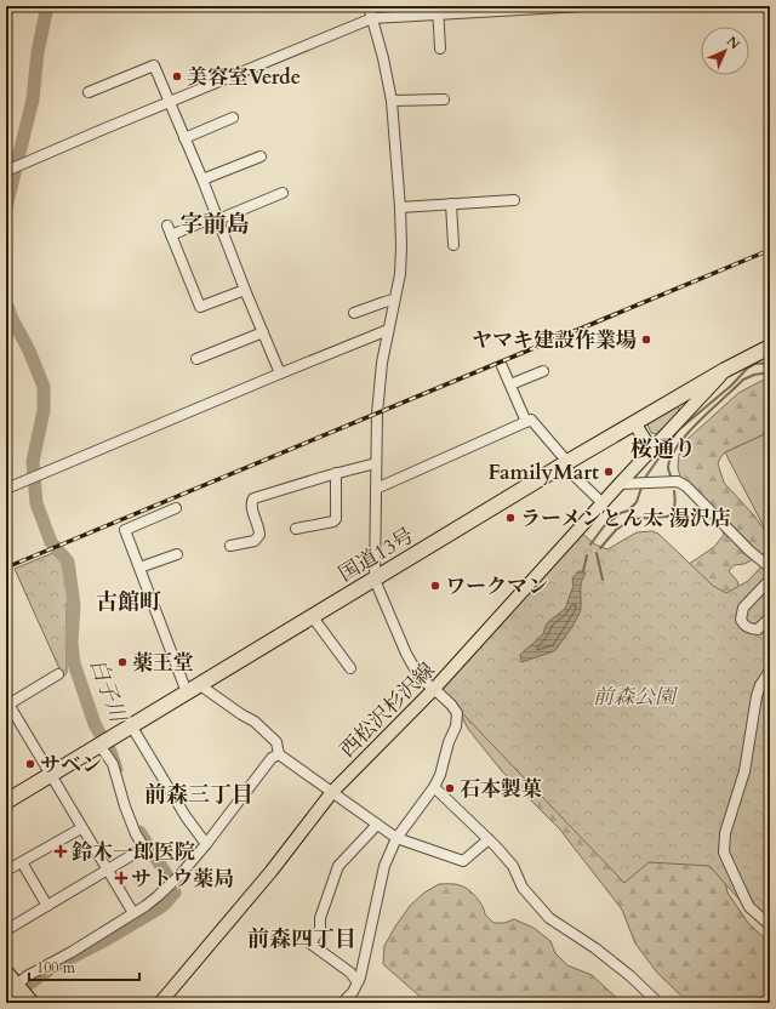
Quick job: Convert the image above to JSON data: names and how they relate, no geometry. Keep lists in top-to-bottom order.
{
  "streets": {
    "highway": ["国道13号"],
    "main road": ["西松沢杉沢線"]
  },
  "crossings": [
    ["国道13号", "西松沢杉沢線"]
  ],
  "districts": [
    "字前島",
    "桜通り",
    "古館町",
    "前森三丁目",
    "前森四丁目"
  ],
  "water": ["白子川"],
  "parks": ["前森公園"],
  "places": {
    "other": [
      "美容室Verde",
      "ヤマキ建設作業場",
      "FamilyMart",
      "ラーメンとん太 湯沢店",
      "ワークマン",
      "薬王堂",
      "サベン",
      "石本製菓"
    ],
    "health": ["鈴木一郎医院", "サトウ薬局"]
  },
  "scale_bar": "100 m",
  "north": "top right"
}
